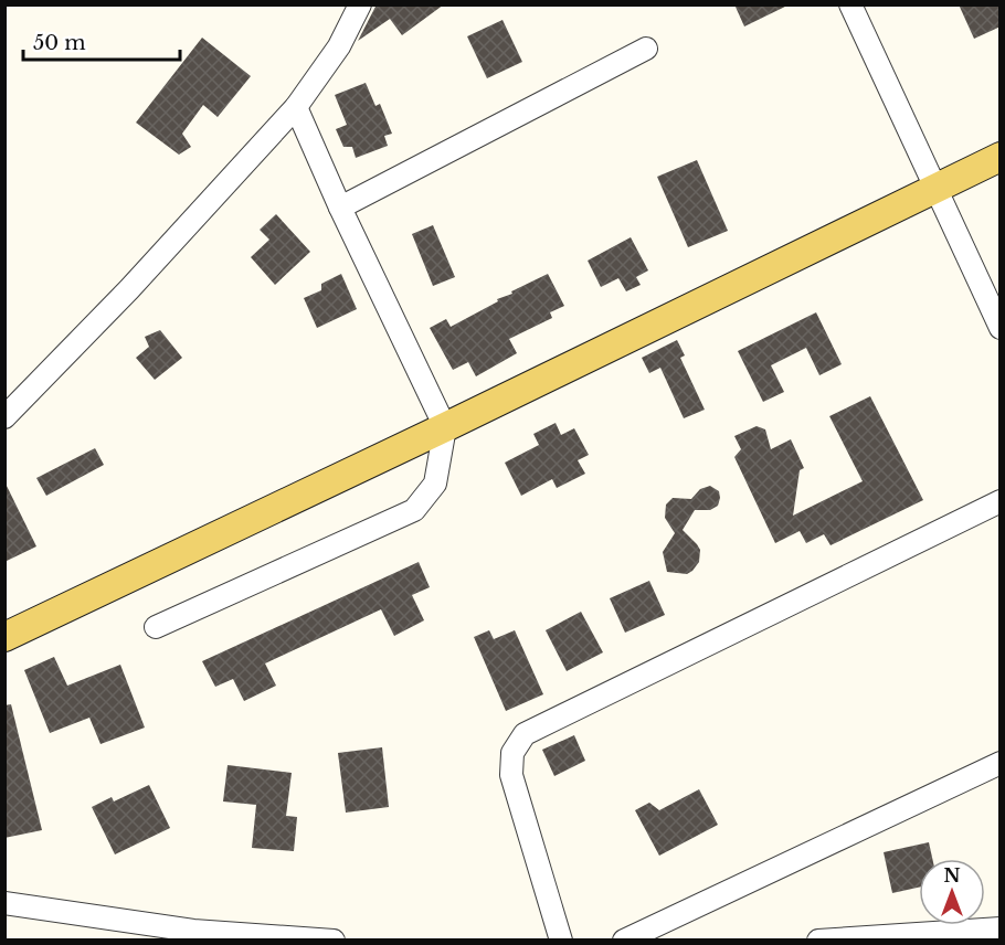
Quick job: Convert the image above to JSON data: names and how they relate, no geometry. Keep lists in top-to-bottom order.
{
  "scale_bar": "50 m",
  "north": "top"
}
